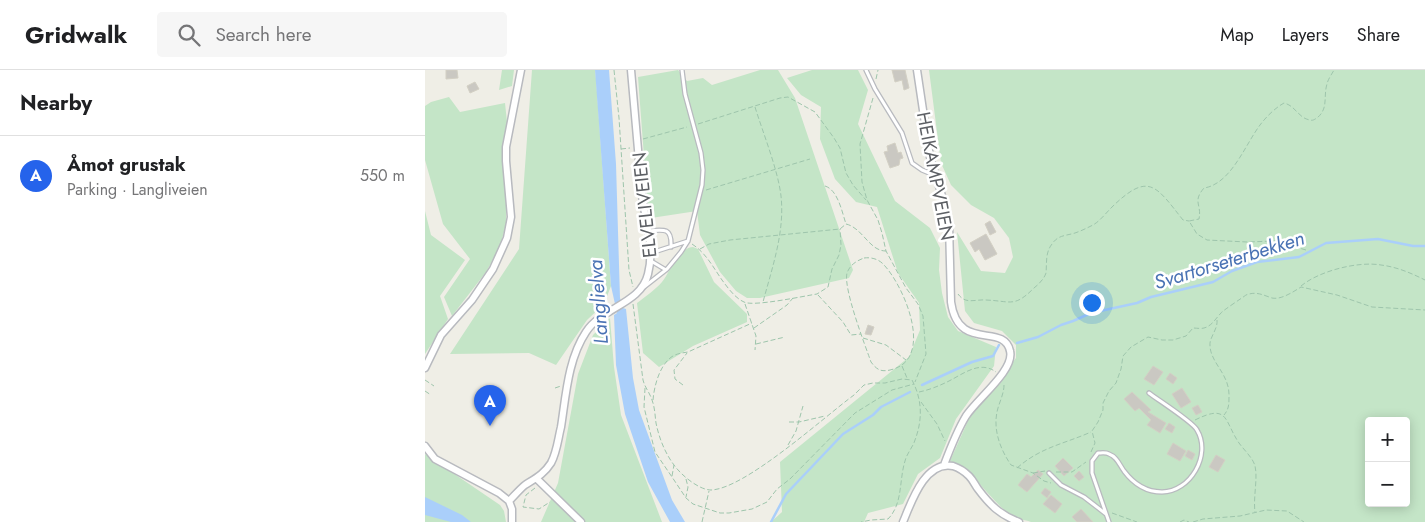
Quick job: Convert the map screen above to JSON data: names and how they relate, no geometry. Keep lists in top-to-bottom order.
{
  "streets": {
    "street": ["HEIKAMPVEIEN", "ELVELIVEIEN"]
  },
  "water": ["Svartorseterbekken", "Langlielva"],
  "page": {
    "header": "Gridwalk",
    "search": "Search here",
    "nav": ["Map", "Layers", "Share"],
    "heading": "Nearby",
    "list": [
      {
        "mark": "A",
        "name": "Åmot grustak",
        "note": "Parking · Langliveien",
        "value": "550 m"
      }
    ],
    "pins": "A",
    "map_buttons": ["+", "−"]
  }
}
